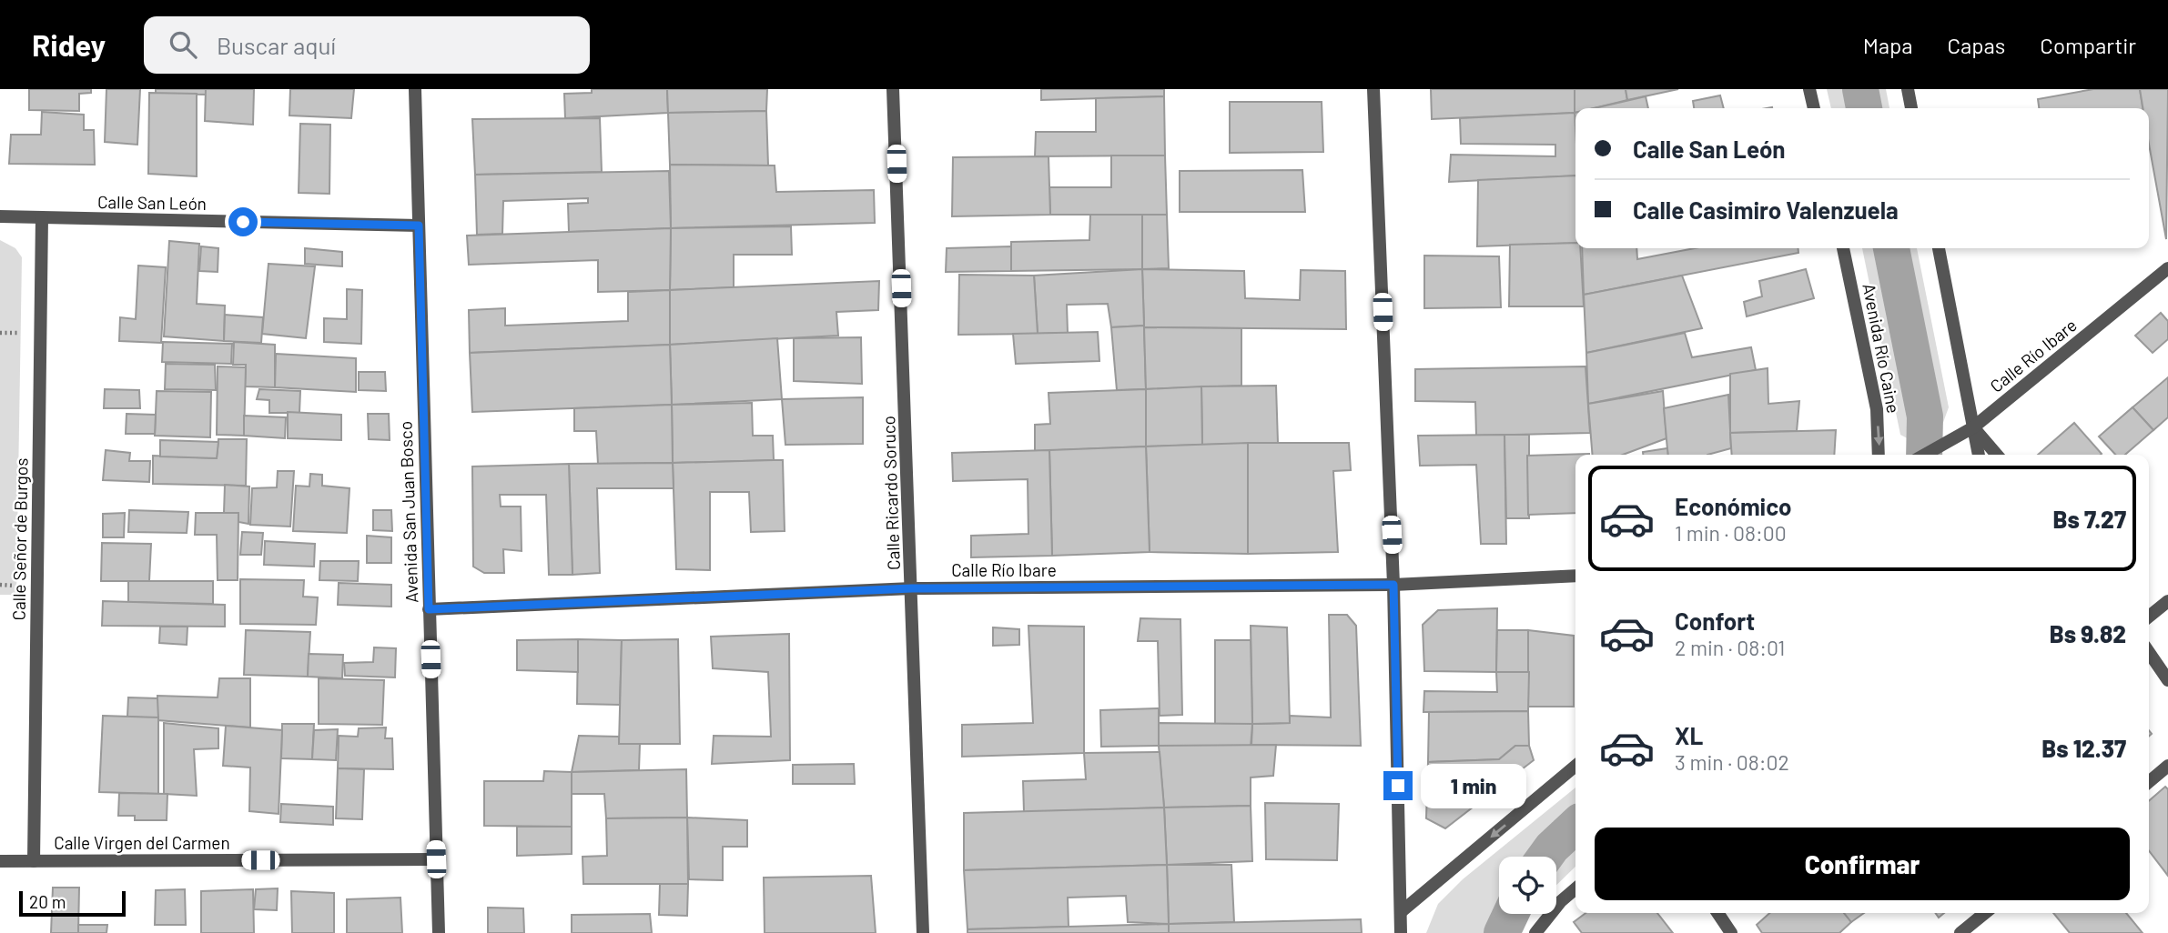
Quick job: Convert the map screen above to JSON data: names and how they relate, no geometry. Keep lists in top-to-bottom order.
{
  "streets": {
    "street": [
      "Calle San León",
      "Avenida Río Caine",
      "Calle Río Ibare",
      "Calle Ricardo Soruco",
      "Avenida San Juan Bosco",
      "Calle Señor de Burgos",
      "Calle Virgen del Carmen"
    ]
  },
  "crossings": [
    ["Calle San León", "Avenida San Juan Bosco"],
    ["Calle San León", "Calle Señor de Burgos"],
    ["Calle Río Ibare", "Calle Ricardo Soruco"],
    ["Calle Río Ibare", "Avenida San Juan Bosco"],
    ["Avenida San Juan Bosco", "Calle Virgen del Carmen"],
    ["Calle Señor de Burgos", "Calle Virgen del Carmen"]
  ],
  "scale_bar": "20 m",
  "page": {
    "header": "Ridey",
    "search": "Buscar aquí",
    "nav": ["Mapa", "Capas", "Compartir"],
    "banner": ["Calle San León", "Calle Casimiro Valenzuela"],
    "list": [
      {
        "name": "Económico",
        "note": "1 min · 08:00",
        "value": "Bs 7.27"
      },
      {
        "name": "Confort",
        "note": "2 min · 08:01",
        "value": "Bs 9.82"
      },
      {
        "name": "XL",
        "note": "3 min · 08:02",
        "value": "Bs 12.37"
      }
    ],
    "bubble": "1 min",
    "buttons": "Confirmar",
    "scale": "20 m"
  }
}
